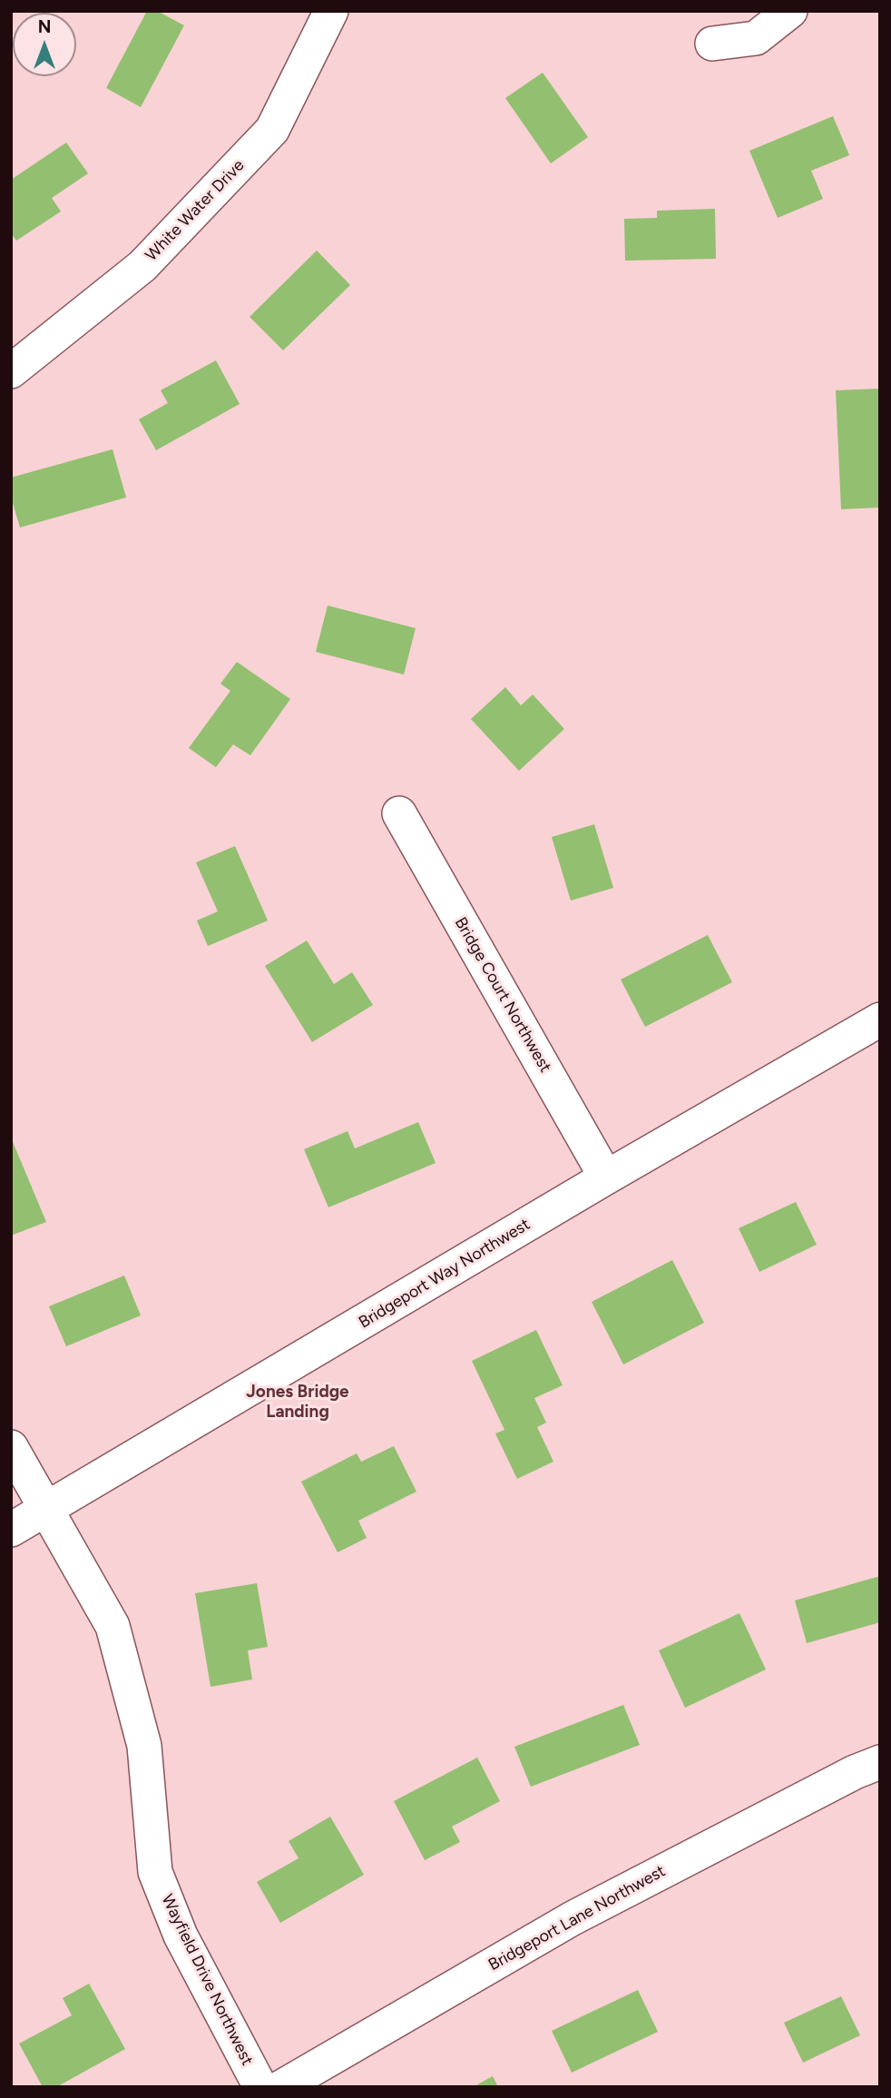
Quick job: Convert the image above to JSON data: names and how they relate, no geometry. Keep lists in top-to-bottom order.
{
  "streets": {
    "street": [
      "White Water Drive",
      "Bridge Court Northwest",
      "Bridgeport Way Northwest",
      "Bridgeport Lane Northwest",
      "Wayfield Drive Northwest"
    ]
  },
  "crossings": [
    ["Bridge Court Northwest", "Bridgeport Way Northwest"],
    ["Bridgeport Way Northwest", "Wayfield Drive Northwest"]
  ],
  "districts": ["Jones Bridge Landing"],
  "north": "top"
}
